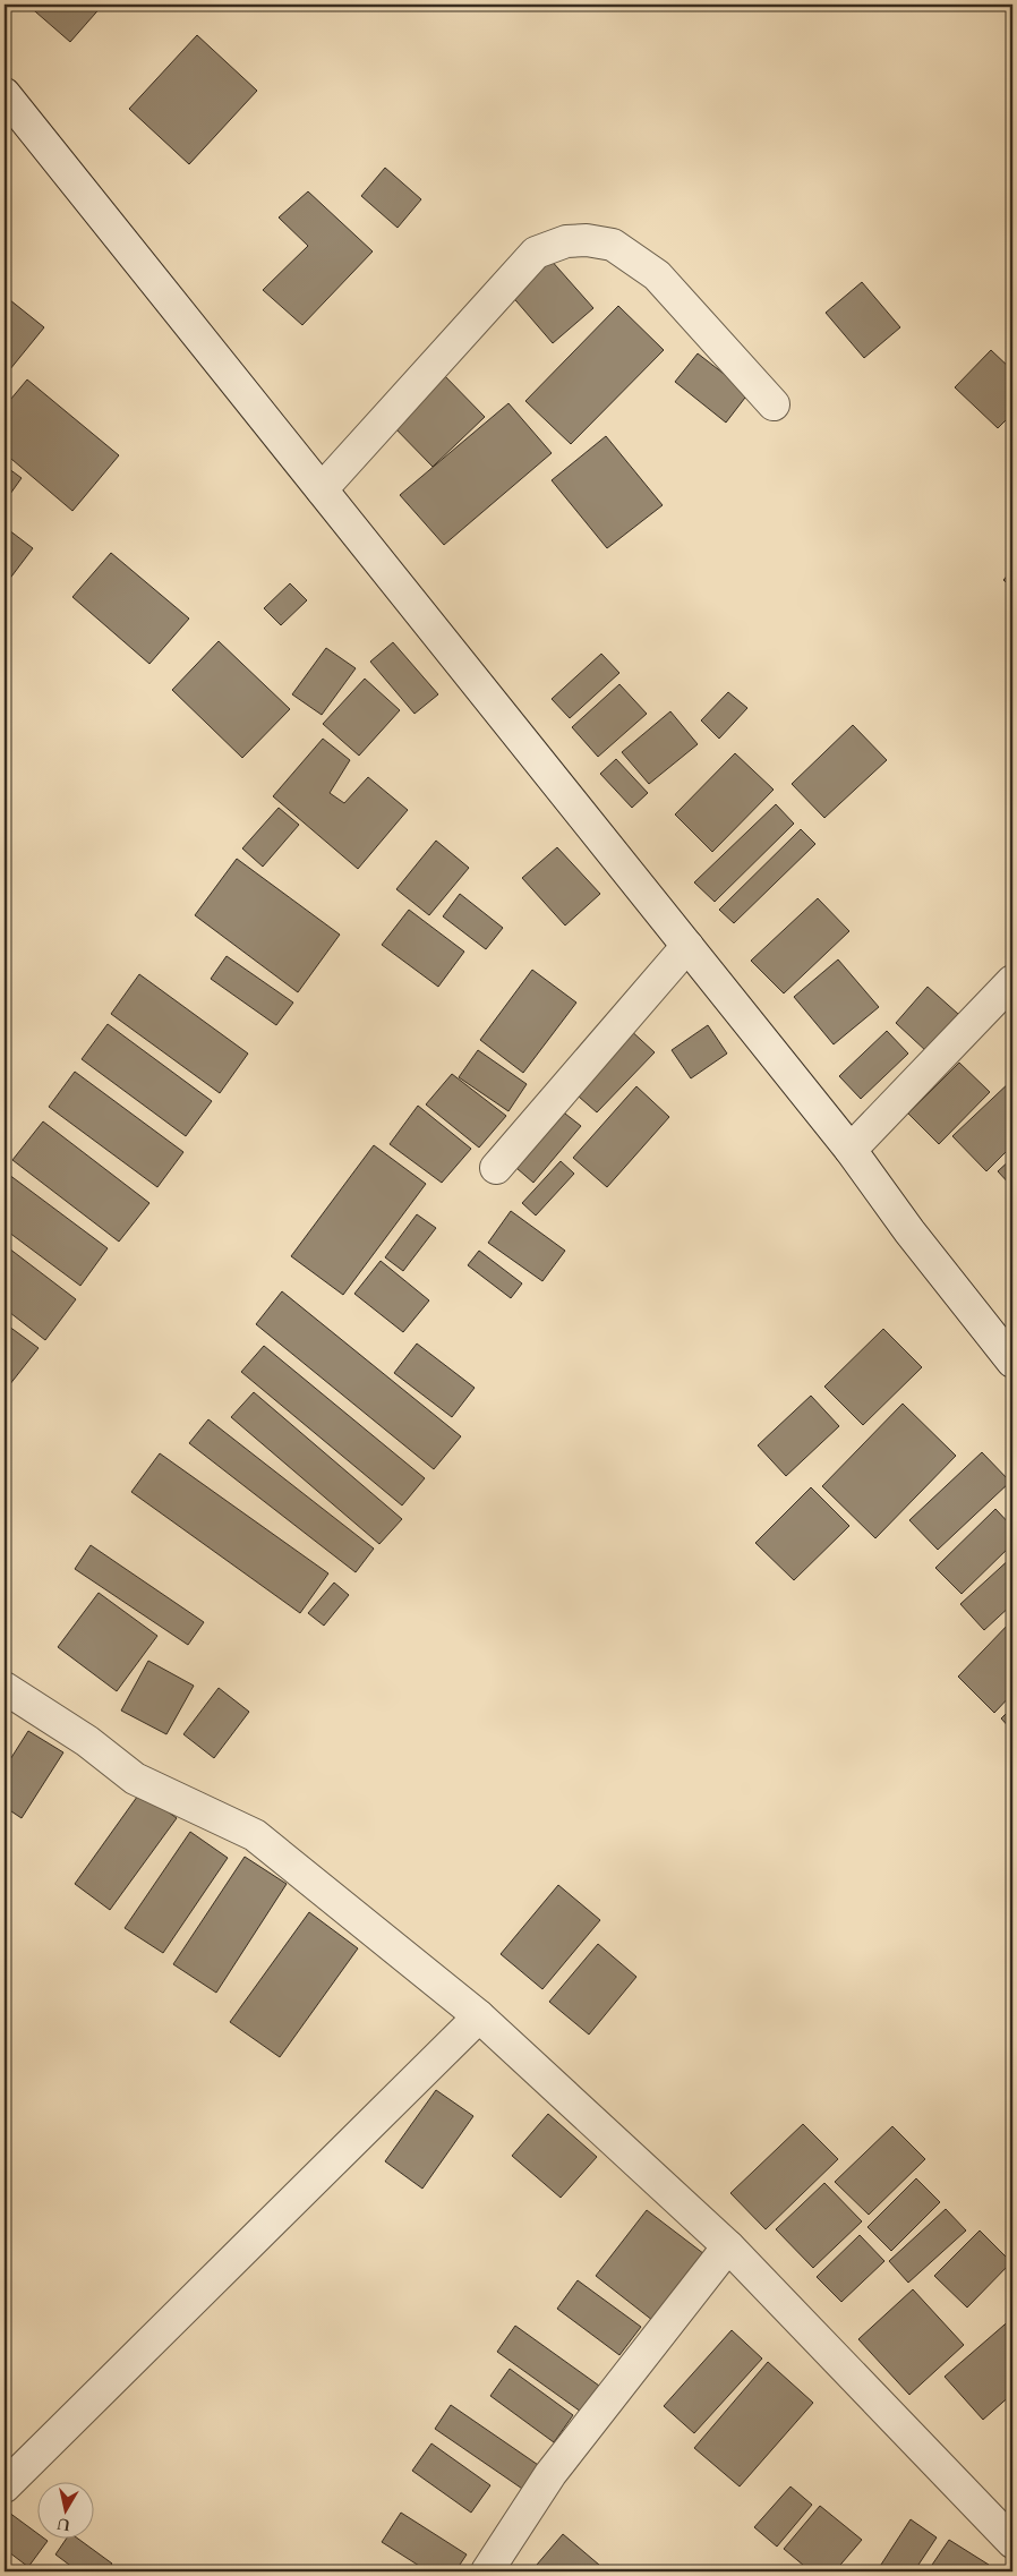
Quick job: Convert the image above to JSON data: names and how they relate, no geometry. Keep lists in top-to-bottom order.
{
  "north": "bottom"
}
